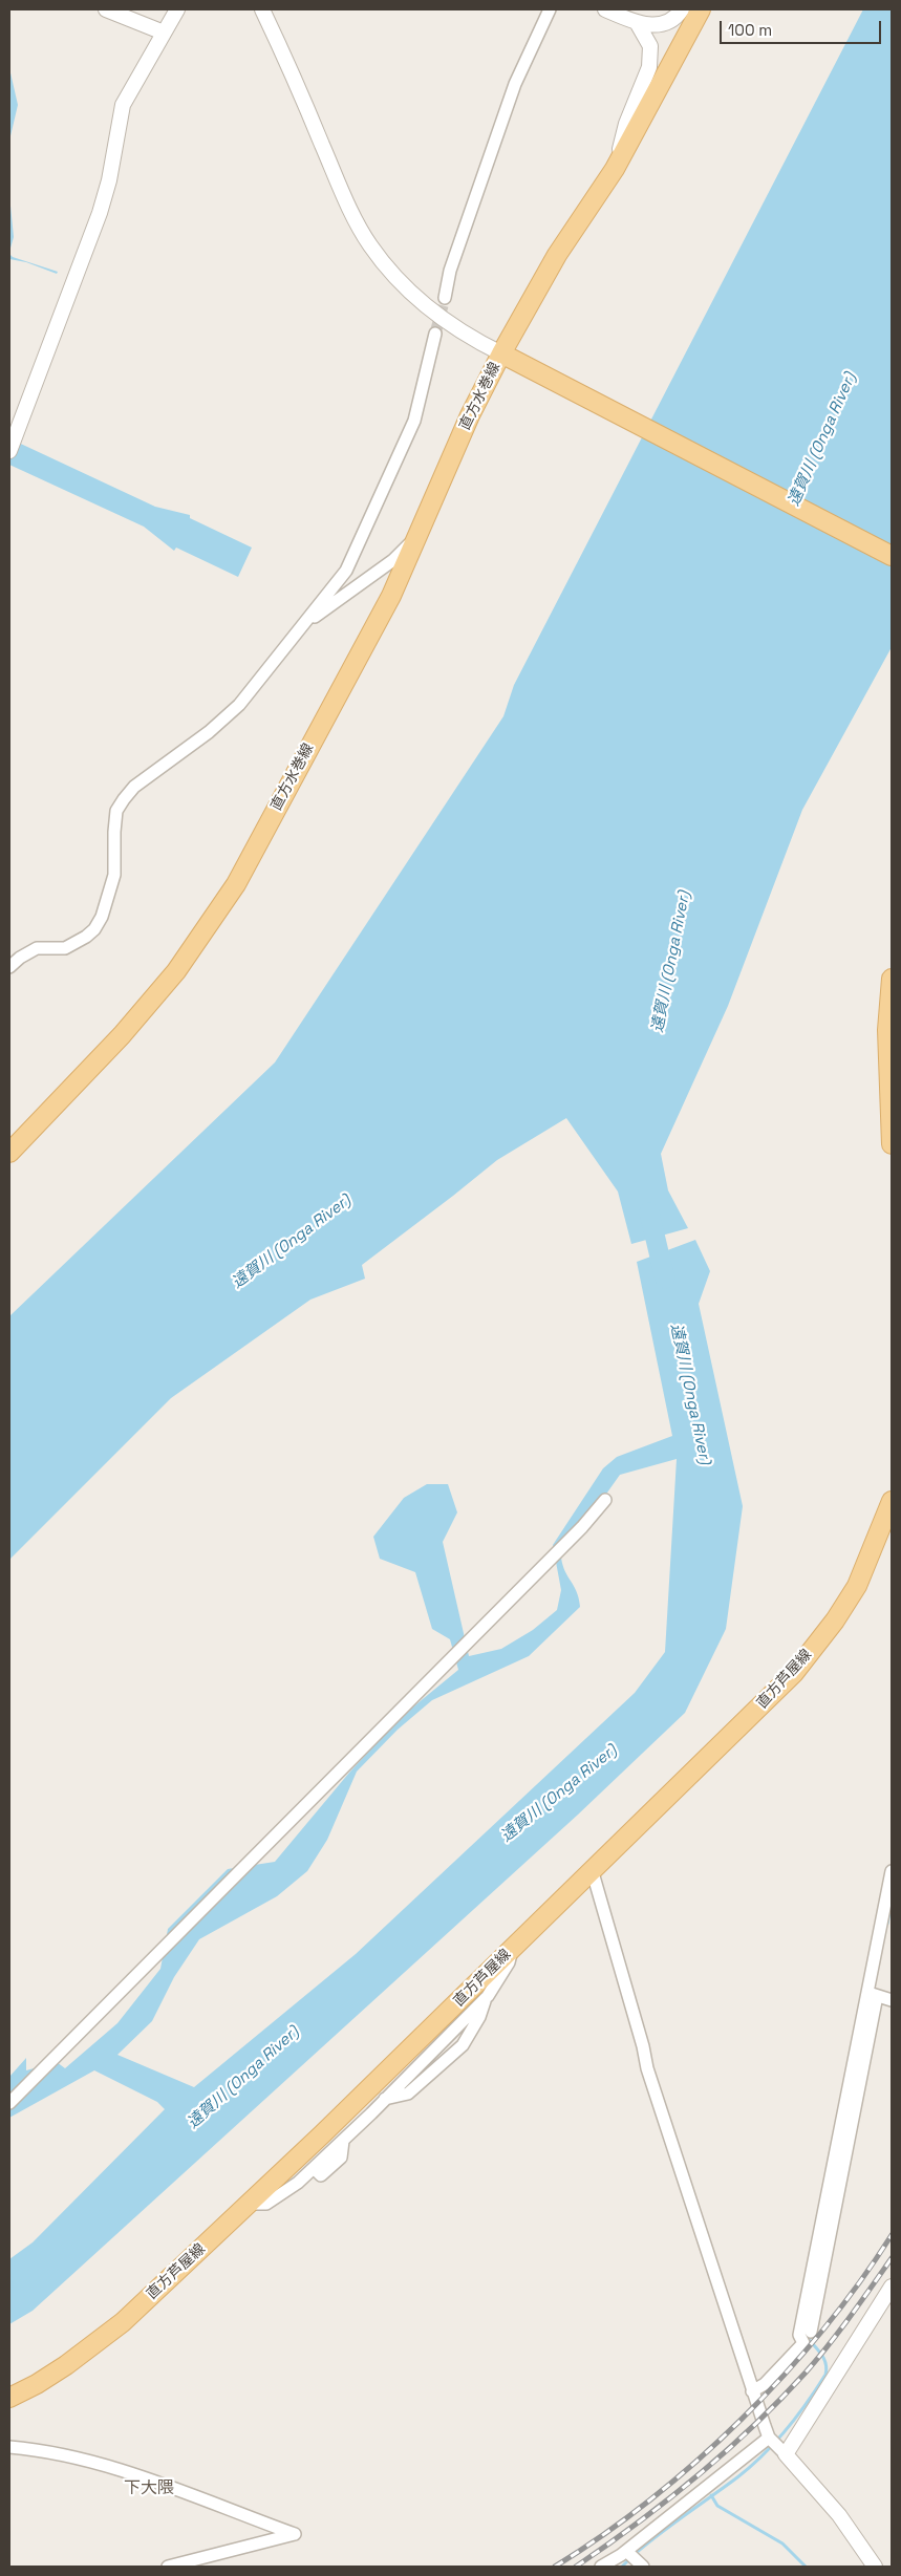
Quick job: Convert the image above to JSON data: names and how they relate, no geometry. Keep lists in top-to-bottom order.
{
  "streets": {
    "main road": ["直方水巻線", "直方芦屋線"]
  },
  "districts": ["下大隈"],
  "water": ["遠賀川 (Onga River)"],
  "scale_bar": "100 m"
}
